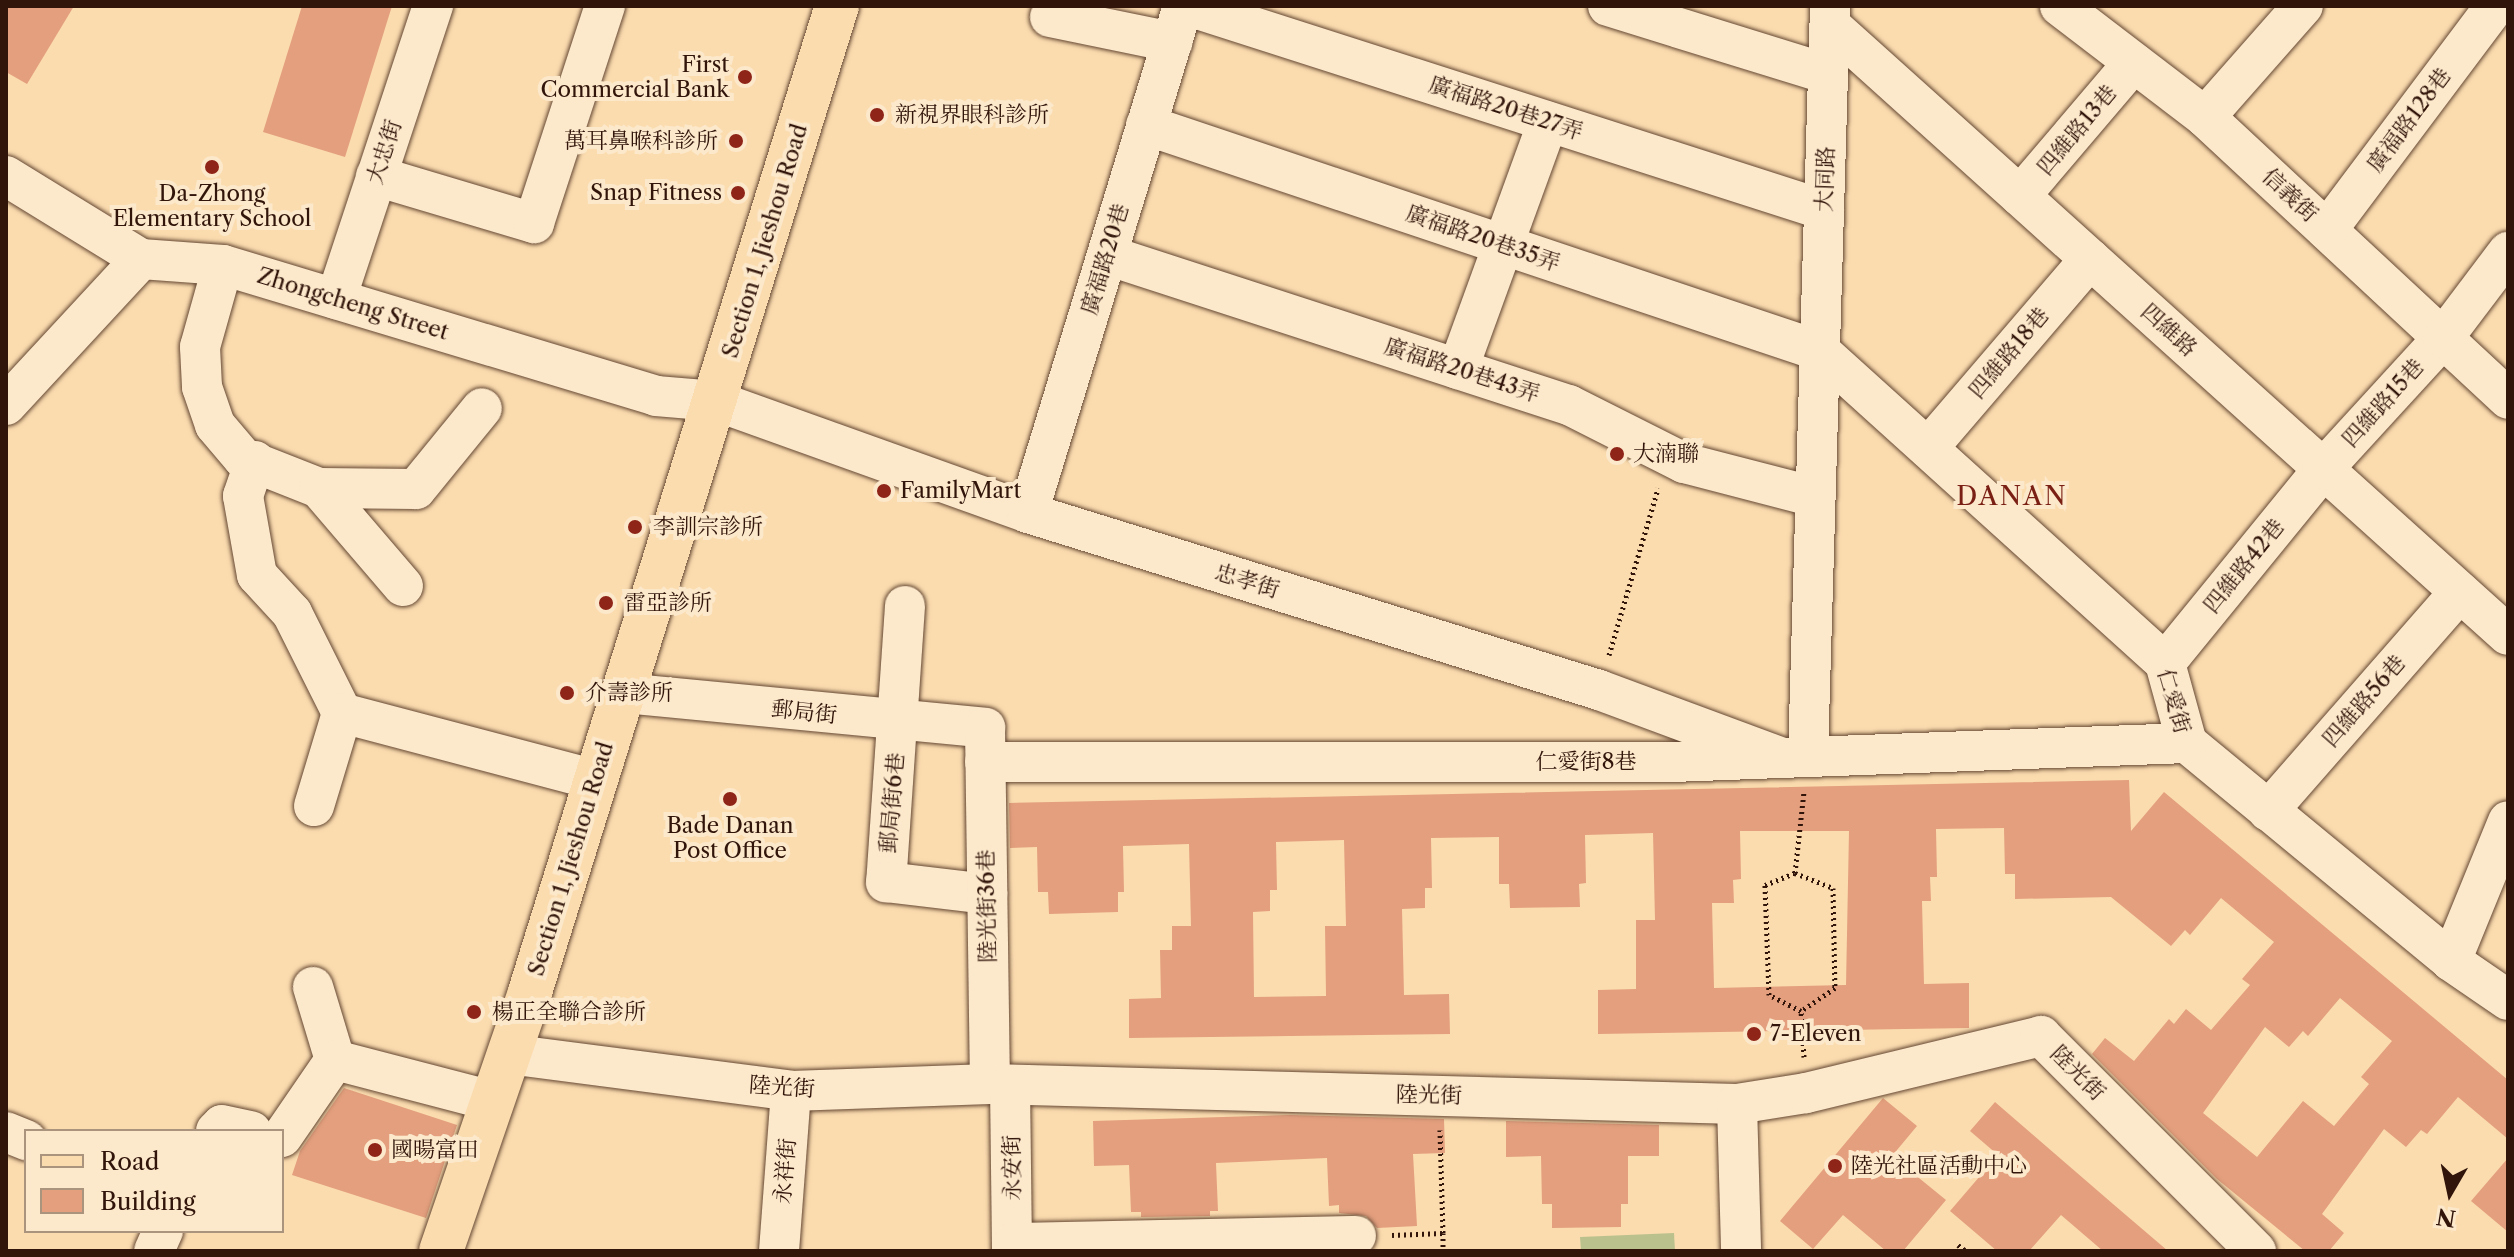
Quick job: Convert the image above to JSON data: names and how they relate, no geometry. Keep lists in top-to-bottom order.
{
  "streets": {
    "main road": ["Section 1, Jieshou Road"],
    "street": [
      "廣福路20巷27弄",
      "廣福路128巷",
      "四維路13巷",
      "大忠街",
      "大同路",
      "信義街",
      "廣福路20巷35弄",
      "廣福路20巷",
      "Zhongcheng Street",
      "四維路",
      "四維路18巷",
      "廣福路20巷43弄",
      "四維路15巷",
      "四維路42巷",
      "忠孝街",
      "仁愛街",
      "四維路56巷",
      "郵局街",
      "仁愛街8巷",
      "郵局街6巷",
      "陸光街36巷",
      "陸光街",
      "永安街",
      "永祥街"
    ]
  },
  "crossings": [
    ["廣福路20巷27弄", "大同路"],
    ["廣福路20巷27弄", "廣福路20巷"],
    ["廣福路128巷", "信義街"],
    ["四維路13巷", "信義街"],
    ["四維路13巷", "四維路"],
    ["大忠街", "Zhongcheng Street"],
    ["大同路", "廣福路20巷35弄"],
    ["大同路", "四維路"],
    ["大同路", "廣福路20巷43弄"],
    ["大同路", "忠孝街"],
    ["大同路", "仁愛街"],
    ["大同路", "仁愛街8巷"],
    ["信義街", "四維路15巷"],
    ["廣福路20巷35弄", "廣福路20巷"],
    ["廣福路20巷35弄", "仁愛街"],
    ["Section 1, Jieshou Road", "Zhongcheng Street"],
    ["Section 1, Jieshou Road", "忠孝街"],
    ["Section 1, Jieshou Road", "郵局街"],
    ["Section 1, Jieshou Road", "陸光街"],
    ["廣福路20巷", "廣福路20巷43弄"],
    ["廣福路20巷", "忠孝街"],
    ["Zhongcheng Street", "忠孝街"],
    ["四維路", "四維路18巷"],
    ["四維路", "四維路15巷"],
    ["四維路", "四維路42巷"],
    ["四維路", "四維路56巷"],
    ["四維路18巷", "仁愛街"],
    ["四維路15巷", "四維路42巷"],
    ["四維路42巷", "仁愛街"],
    ["忠孝街", "仁愛街8巷"],
    ["仁愛街", "四維路56巷"],
    ["仁愛街", "仁愛街8巷"],
    ["郵局街", "仁愛街8巷"],
    ["郵局街", "郵局街6巷"],
    ["郵局街", "陸光街36巷"],
    ["仁愛街8巷", "陸光街36巷"],
    ["郵局街6巷", "陸光街36巷"],
    ["陸光街36巷", "陸光街"],
    ["陸光街36巷", "永安街"],
    ["陸光街", "永安街"],
    ["陸光街", "永祥街"]
  ],
  "districts": ["DANAN"],
  "places": [
    "First Commercial Bank",
    "新視界眼科診所",
    "萬耳鼻喉科診所",
    "Da-Zhong Elementary School",
    "Snap Fitness",
    "大湳聯",
    "FamilyMart",
    "李訓宗診所",
    "雷亞診所",
    "介壽診所",
    "Bade Danan Post Office",
    "楊正全聯合診所",
    "7-Eleven",
    "國暘富田",
    "陸光社區活動中心"
  ],
  "legend": ["Road", "Building"],
  "north": "bottom"
}
